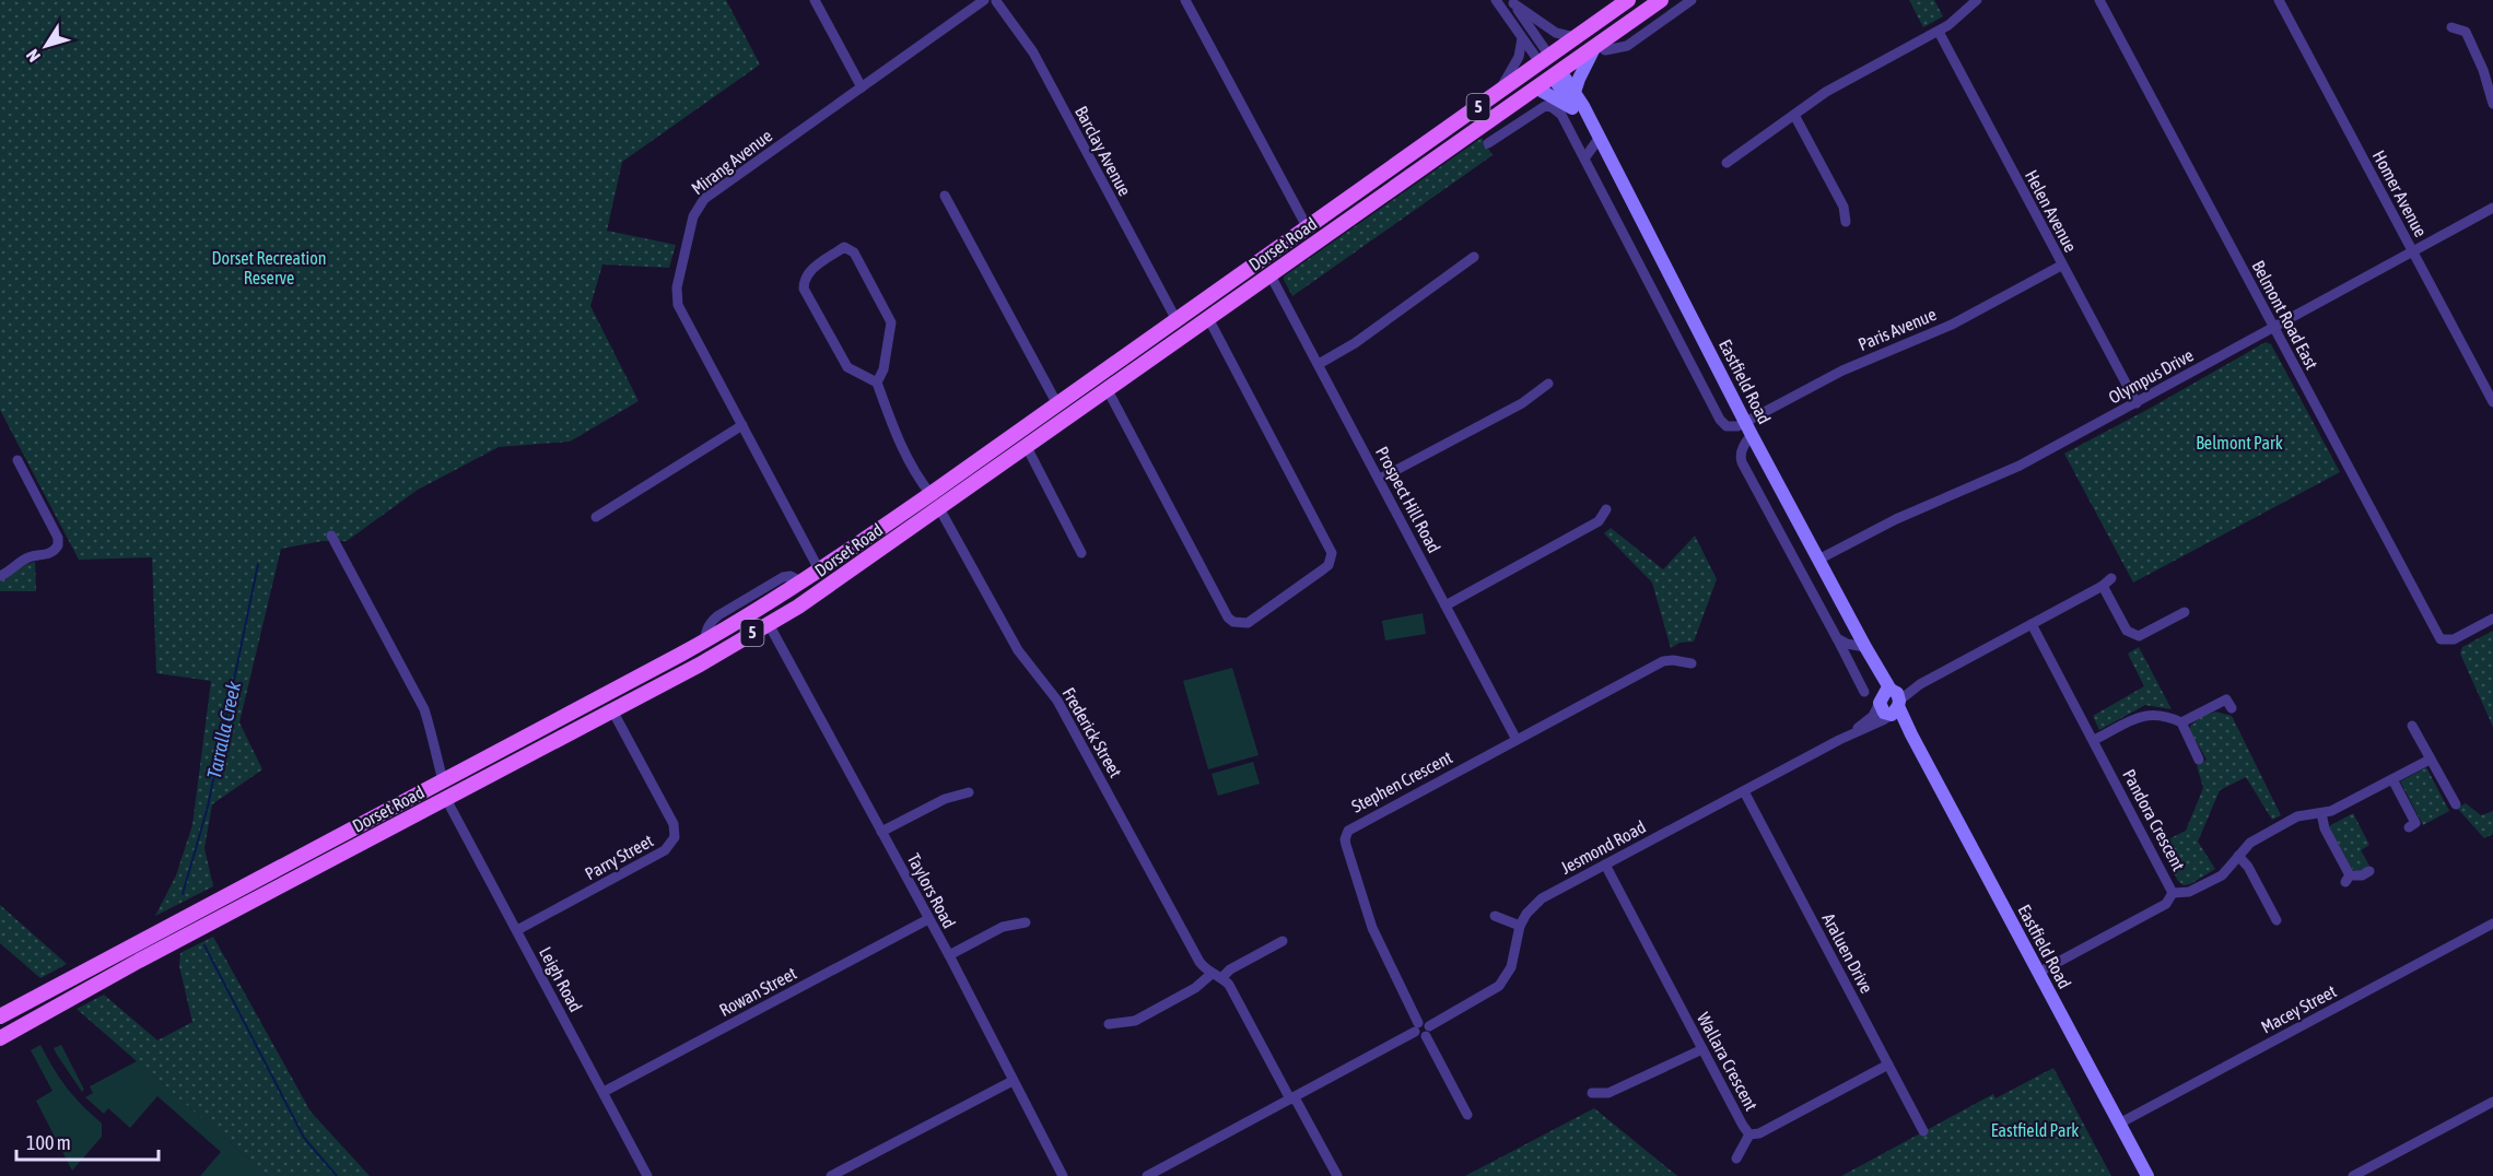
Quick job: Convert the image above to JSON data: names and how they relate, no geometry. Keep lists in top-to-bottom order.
{
  "streets": {
    "main road": ["5", "Dorset Road", "Eastfield Road"],
    "street": [
      "Barclay Avenue",
      "Mirang Avenue",
      "Homer Avenue",
      "Helen Avenue",
      "Belmont Road East",
      "Paris Avenue",
      "Olympus Drive",
      "Prospect Hill Road",
      "Frederick Street",
      "Stephen Crescent",
      "Pandora Crescent",
      "Jesmond Road",
      "Parry Street",
      "Taylors Road",
      "Araluen Drive",
      "Leigh Road",
      "Rowan Street",
      "Macey Street",
      "Wallara Crescent"
    ]
  },
  "crossings": [
    ["Barclay Avenue", "Dorset Road"],
    ["Mirang Avenue", "Dorset Road"],
    ["Homer Avenue", "Olympus Drive"],
    ["Helen Avenue", "Paris Avenue"],
    ["Helen Avenue", "Olympus Drive"],
    ["Dorset Road", "Eastfield Road"],
    ["Dorset Road", "Prospect Hill Road"],
    ["Dorset Road", "Frederick Street"],
    ["Dorset Road", "Parry Street"],
    ["Dorset Road", "Taylors Road"],
    ["Dorset Road", "Leigh Road"],
    ["Belmont Road East", "Olympus Drive"],
    ["Paris Avenue", "Eastfield Road"],
    ["Olympus Drive", "Eastfield Road"],
    ["Eastfield Road", "Pandora Crescent"],
    ["Eastfield Road", "Jesmond Road"],
    ["Eastfield Road", "Macey Street"],
    ["Prospect Hill Road", "Stephen Crescent"],
    ["Jesmond Road", "Araluen Drive"],
    ["Jesmond Road", "Wallara Crescent"],
    ["Parry Street", "Leigh Road"],
    ["Taylors Road", "Rowan Street"],
    ["Araluen Drive", "Wallara Crescent"],
    ["Leigh Road", "Rowan Street"]
  ],
  "water": ["Tarralla Creek"],
  "parks": ["Dorset Recreation Reserve", "Belmont Park", "Eastfield Park"],
  "scale_bar": "100 m",
  "north": "bottom left"
}
